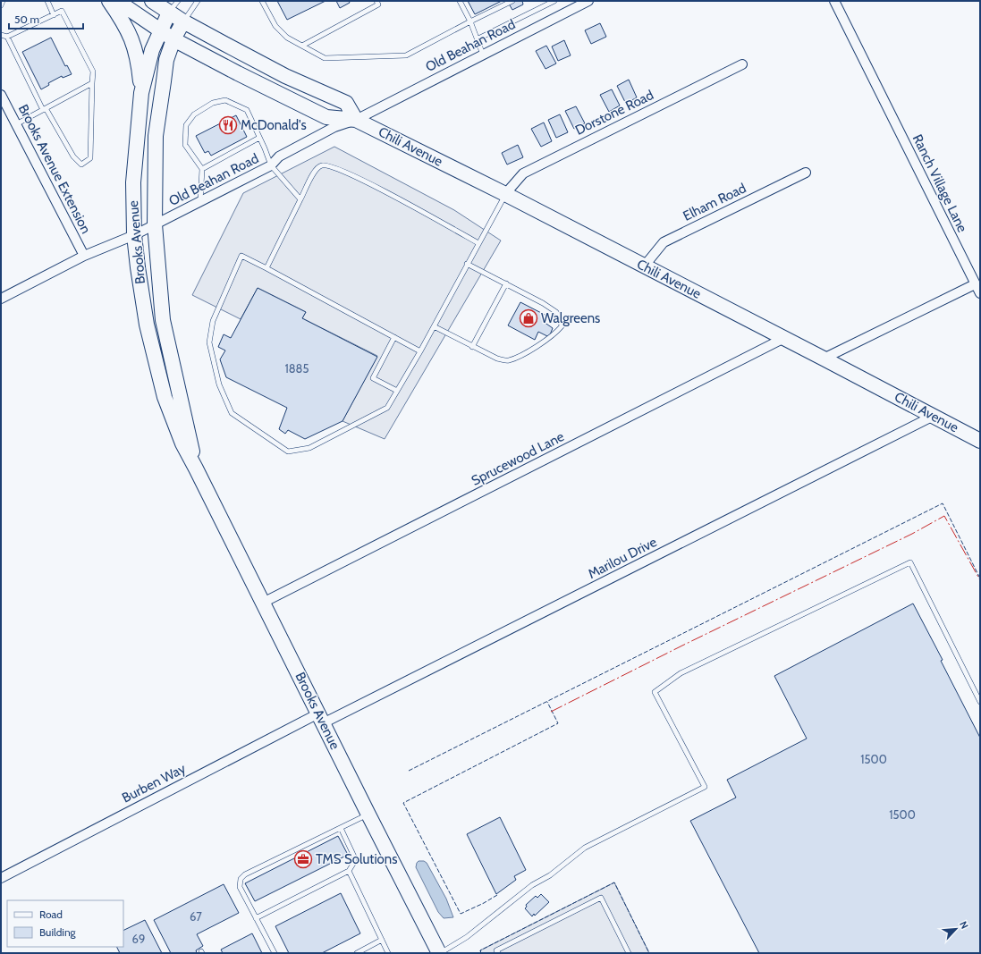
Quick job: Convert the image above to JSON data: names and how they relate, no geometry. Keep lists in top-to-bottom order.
{
  "streets": {
    "main road": ["Chili Avenue", "Brooks Avenue"],
    "street": [
      "Old Beahan Road",
      "Dorstone Road",
      "Brooks Avenue Extension",
      "Ranch Village Lane",
      "Elham Road",
      "Sprucewood Lane",
      "Marilou Drive",
      "Burben Way"
    ]
  },
  "crossings": [
    ["Old Beahan Road", "Chili Avenue"],
    ["Old Beahan Road", "Brooks Avenue Extension"],
    ["Old Beahan Road", "Brooks Avenue"],
    ["Dorstone Road", "Chili Avenue"],
    ["Chili Avenue", "Elham Road"],
    ["Chili Avenue", "Brooks Avenue"],
    ["Chili Avenue", "Sprucewood Lane"],
    ["Chili Avenue", "Marilou Drive"],
    ["Brooks Avenue", "Sprucewood Lane"],
    ["Brooks Avenue", "Marilou Drive"],
    ["Brooks Avenue", "Burben Way"],
    ["Marilou Drive", "Burben Way"]
  ],
  "places": {
    "restaurant": ["McDonald's"],
    "shop": ["Walgreens"],
    "office": ["TMS Solutions"]
  },
  "house_numbers": [
    "1885",
    "1500",
    "1500",
    "67",
    "69"
  ],
  "legend": ["Road", "Building"],
  "scale_bar": "50 m",
  "north": "top right"
}
